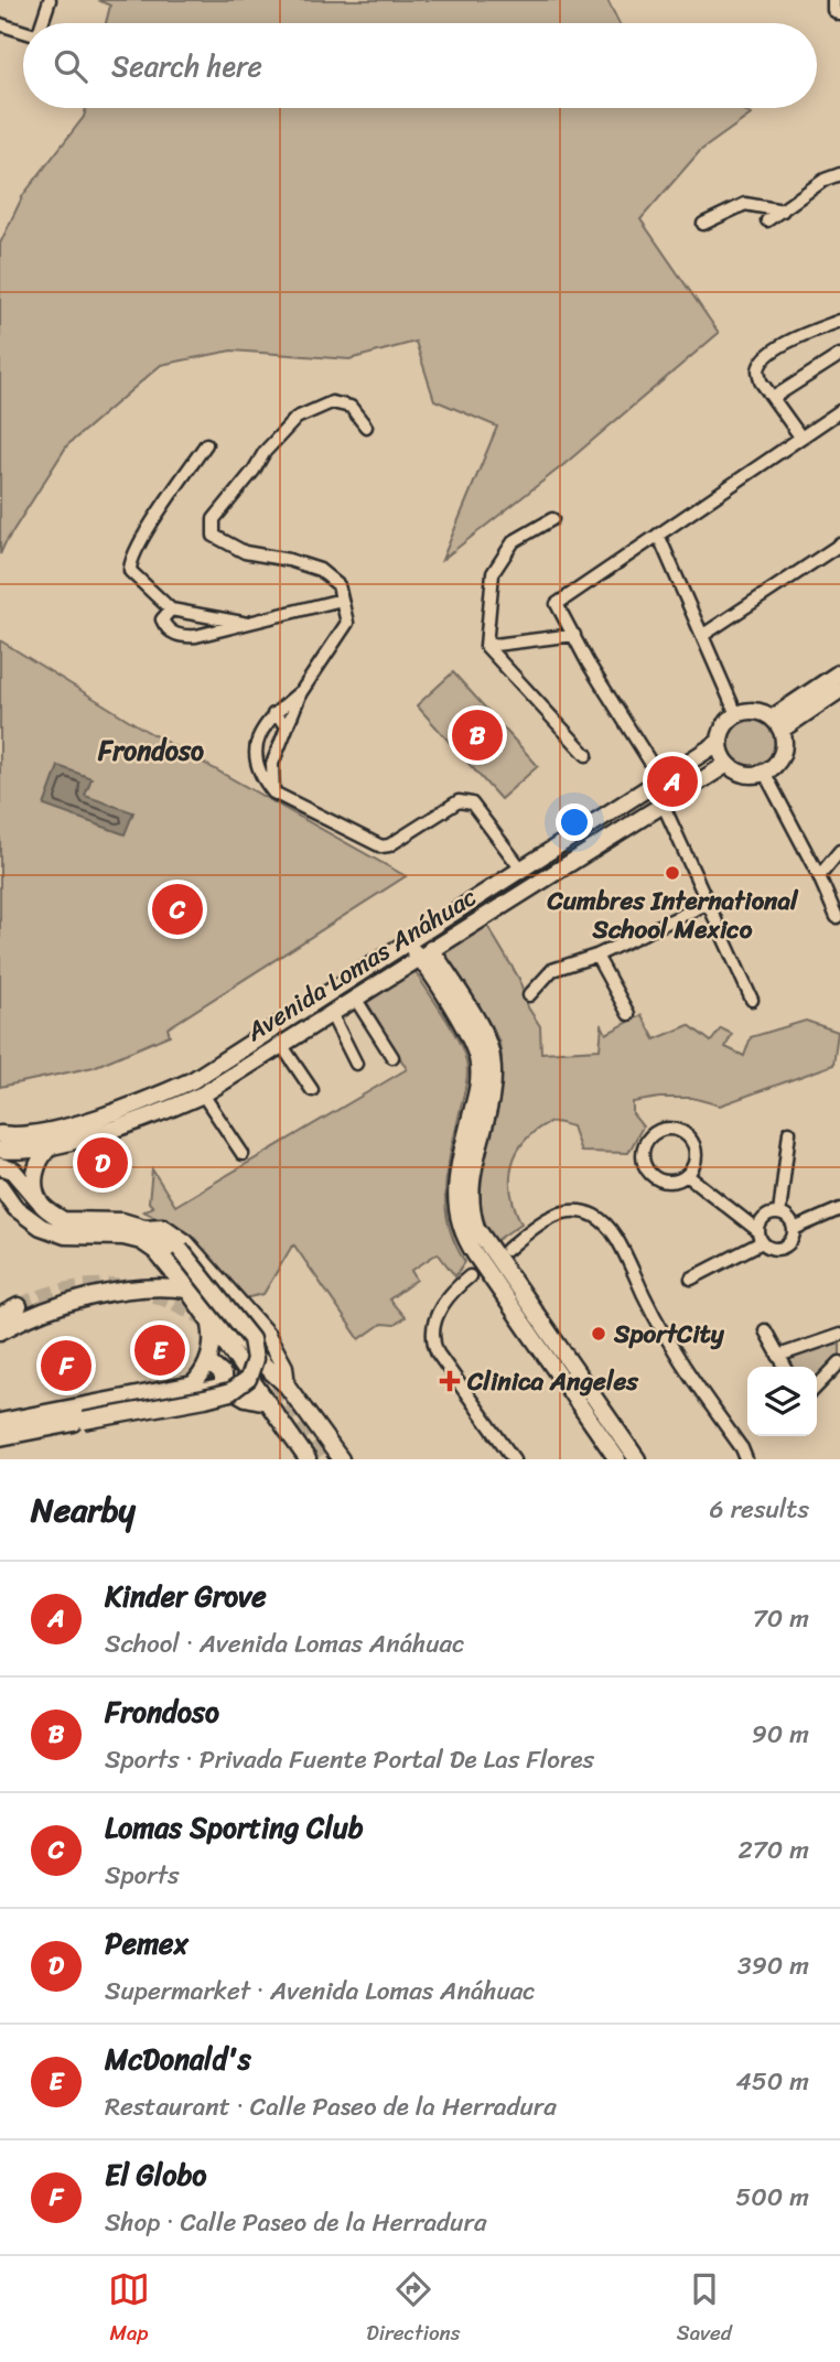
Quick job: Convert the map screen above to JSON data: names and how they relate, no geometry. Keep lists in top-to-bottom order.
{
  "streets": {
    "main road": ["Avenida Lomas Anáhuac"]
  },
  "districts": ["Frondoso"],
  "places": {
    "other": ["Cumbres International School Mexico", "SportCity"],
    "health": ["Clinica Angeles"]
  },
  "page": {
    "search": "Search here",
    "pins": [
      "B",
      "A",
      "C",
      "D",
      "E",
      "F"
    ],
    "heading": ["Nearby", "6 results"],
    "list": [
      {
        "mark": "A",
        "name": "Kinder Grove",
        "note": "School · Avenida Lomas Anáhuac",
        "value": "70 m"
      },
      {
        "mark": "B",
        "name": "Frondoso",
        "note": "Sports · Privada Fuente Portal De Las Flores",
        "value": "90 m"
      },
      {
        "mark": "C",
        "name": "Lomas Sporting Club",
        "note": "Sports",
        "value": "270 m"
      },
      {
        "mark": "D",
        "name": "Pemex",
        "note": "Supermarket · Avenida Lomas Anáhuac",
        "value": "390 m"
      },
      {
        "mark": "E",
        "name": "McDonald's",
        "note": "Restaurant · Calle Paseo de la Herradura",
        "value": "450 m"
      },
      {
        "mark": "F",
        "name": "El Globo",
        "note": "Shop · Calle Paseo de la Herradura",
        "value": "500 m"
      }
    ],
    "nav": ["Map", "Directions", "Saved"]
  }
}
